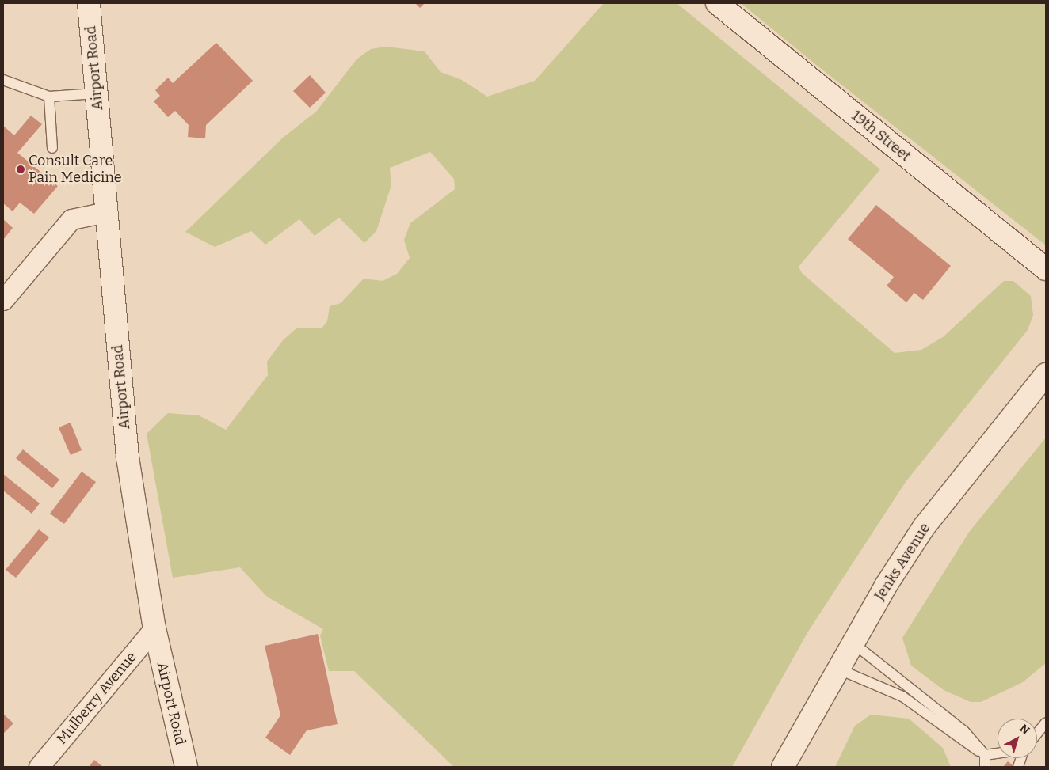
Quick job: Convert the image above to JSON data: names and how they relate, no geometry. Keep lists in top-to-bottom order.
{
  "streets": {
    "main road": ["Airport Road", "19th Street", "Jenks Avenue"],
    "street": ["Mulberry Avenue"]
  },
  "crossings": [
    ["Airport Road", "Mulberry Avenue"]
  ],
  "places": ["Consult Care Pain Medicine"],
  "north": "top right"
}
